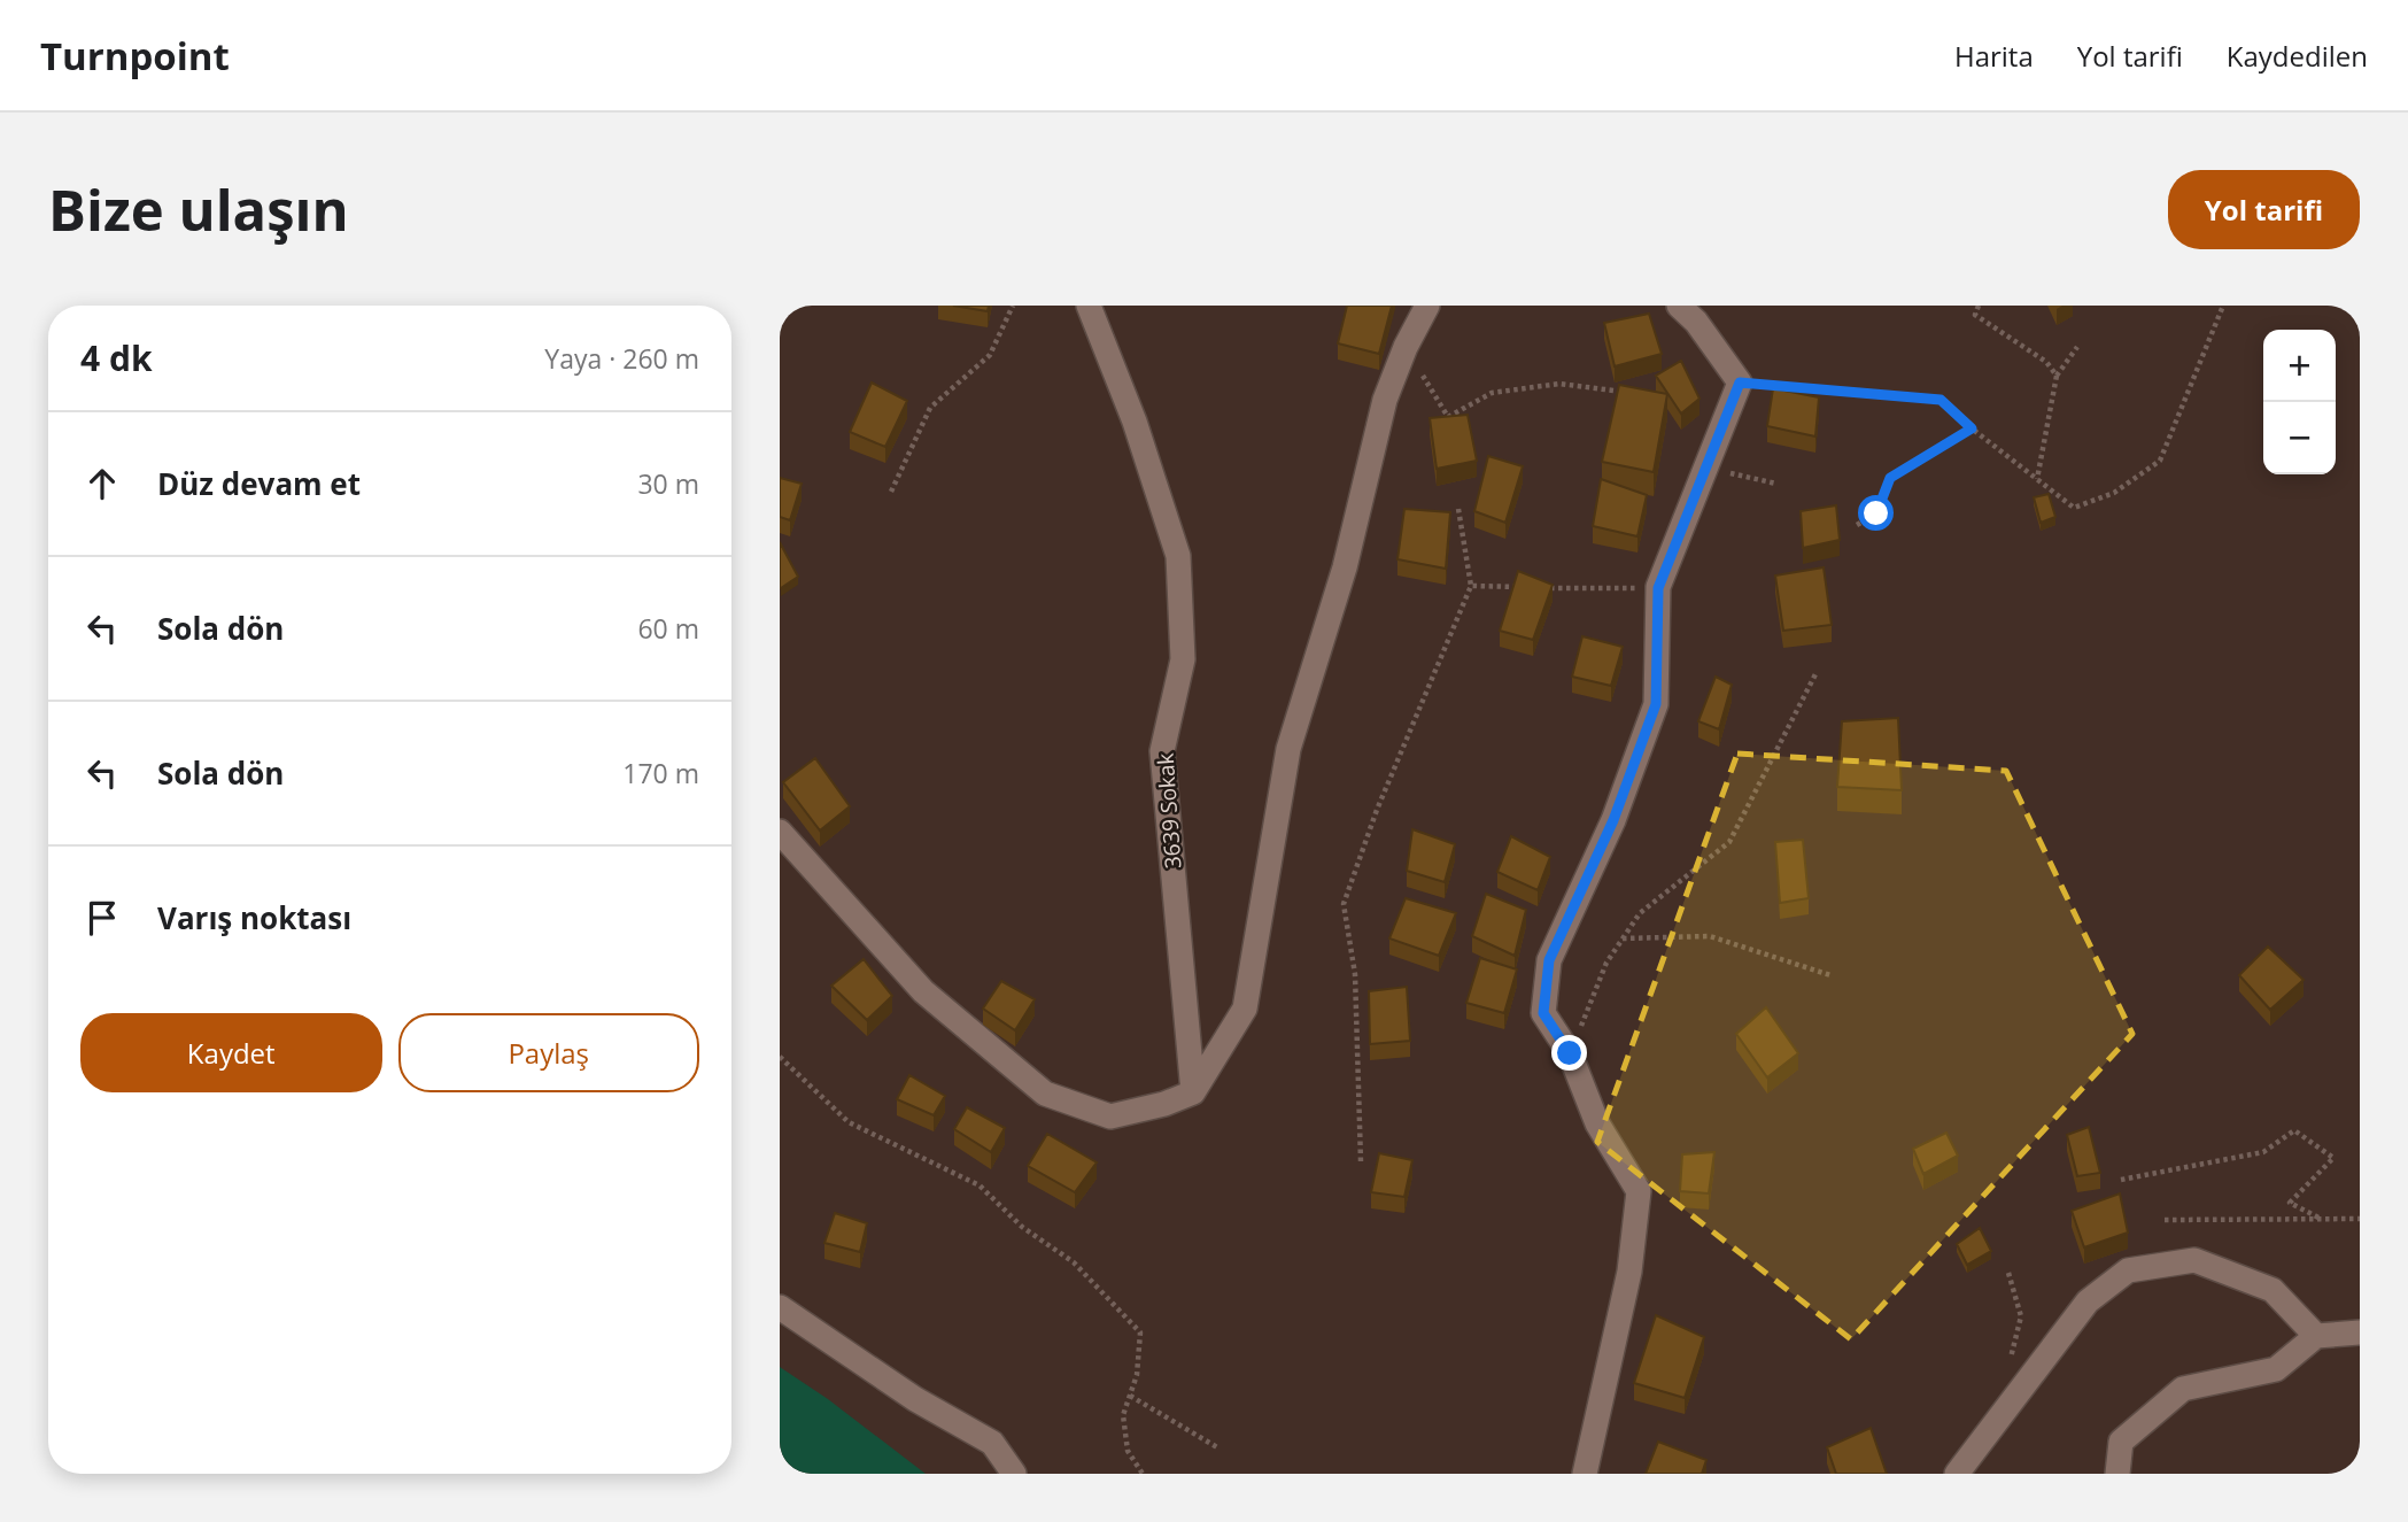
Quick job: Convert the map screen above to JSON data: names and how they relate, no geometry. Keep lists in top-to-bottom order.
{
  "streets": {
    "street": ["3639 Sokak"]
  },
  "page": {
    "header": "Turnpoint",
    "nav": ["Harita", "Yol tarifi", "Kaydedilen"],
    "buttons": [
      "Yol tarifi",
      ["Kaydet", "Paylaş"]
    ],
    "title": "Bize ulaşın",
    "heading": ["4 dk", "Yaya · 260 m"],
    "map_buttons": ["+", "−"],
    "list": [
      ["Düz devam et", "30 m"],
      ["Sola dön", "60 m"],
      ["Sola dön", "170 m"],
      "Varış noktası"
    ]
  }
}
